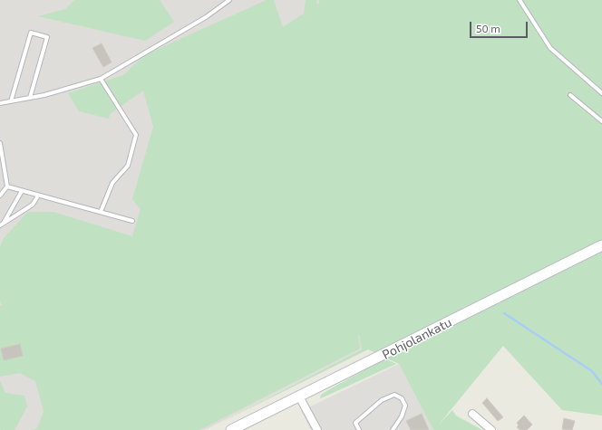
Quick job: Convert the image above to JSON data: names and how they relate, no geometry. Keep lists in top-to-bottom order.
{
  "streets": {
    "main road": ["Pohjolankatu"]
  },
  "scale_bar": "50 m"
}
